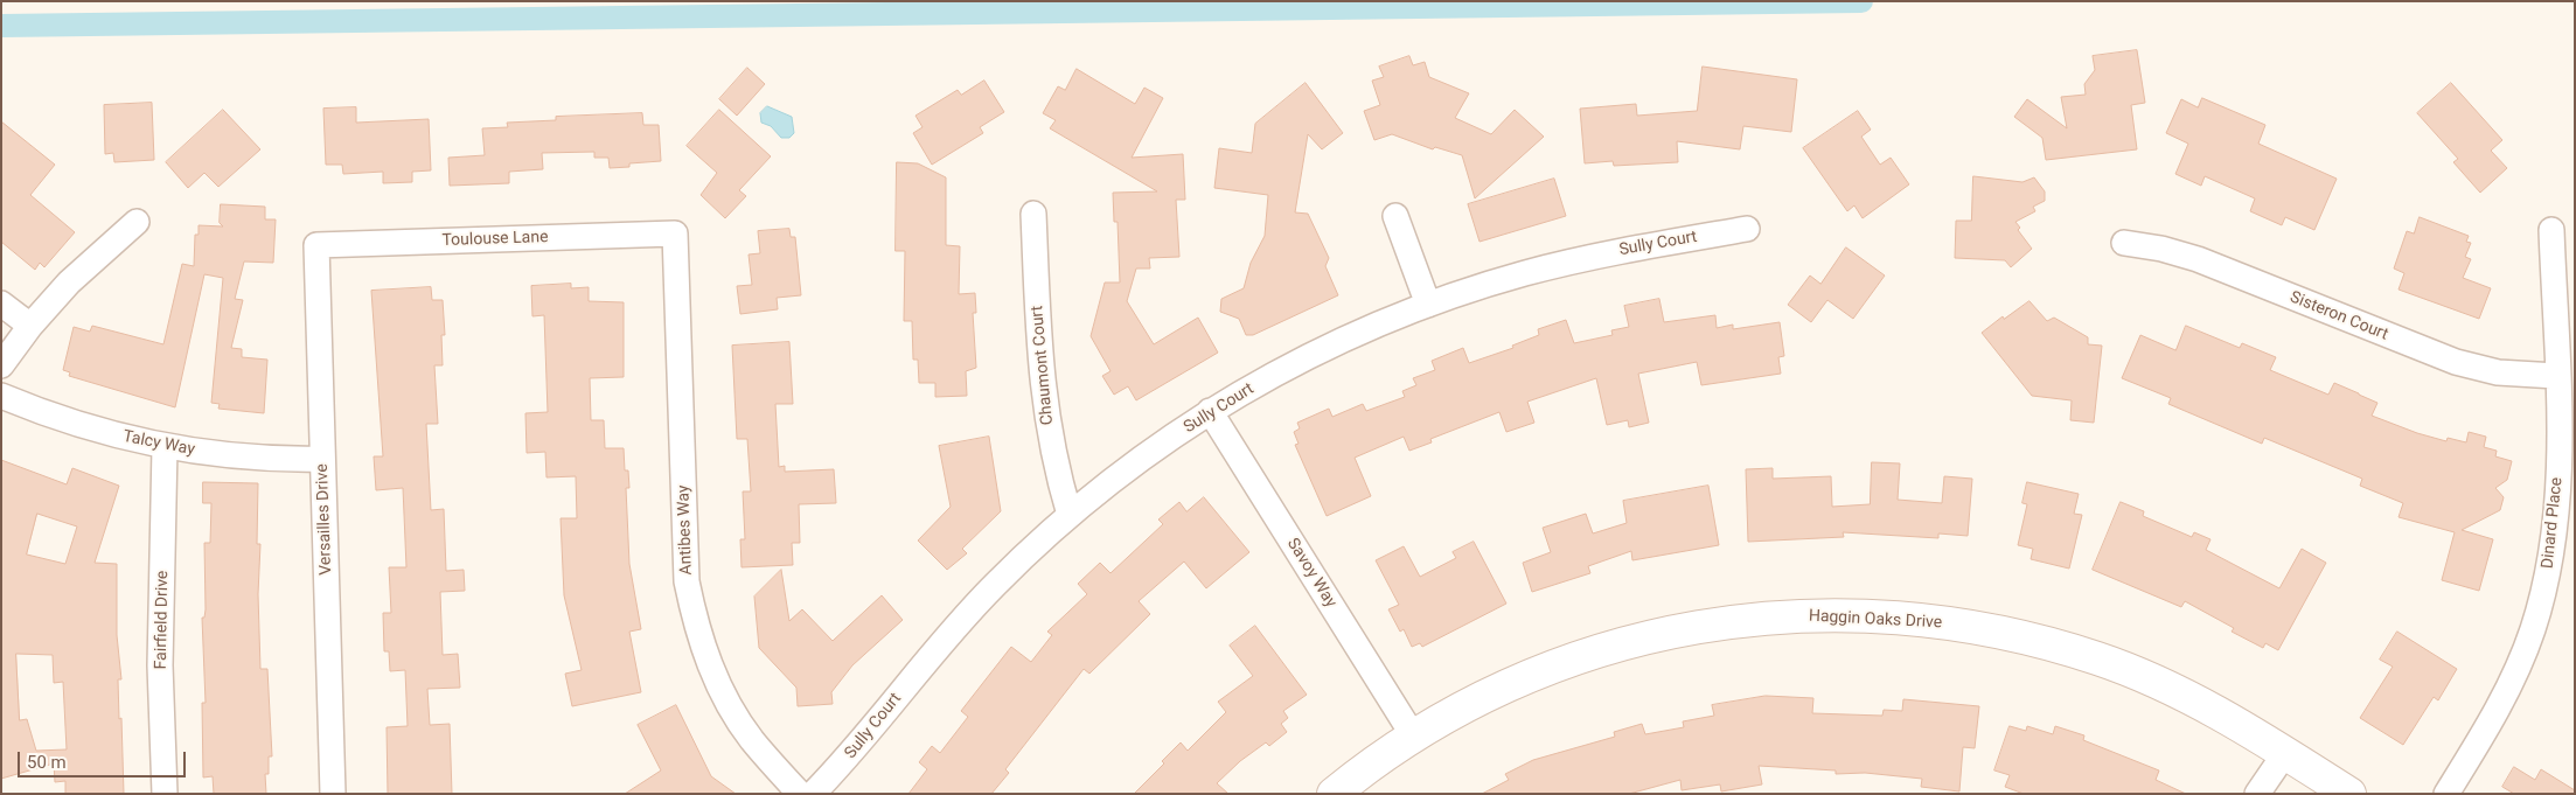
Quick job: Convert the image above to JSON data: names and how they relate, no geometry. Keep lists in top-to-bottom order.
{
  "streets": {
    "street": [
      "Toulouse Lane",
      "Sully Court",
      "Sisteron Court",
      "Chaumont Court",
      "Talcy Way",
      "Versailles Drive",
      "Dinard Place",
      "Antibes Way",
      "Savoy Way",
      "Fairfield Drive",
      "Haggin Oaks Drive"
    ]
  },
  "crossings": [
    ["Toulouse Lane", "Versailles Drive"],
    ["Toulouse Lane", "Antibes Way"],
    ["Sully Court", "Chaumont Court"],
    ["Sully Court", "Savoy Way"],
    ["Sisteron Court", "Dinard Place"],
    ["Talcy Way", "Versailles Drive"],
    ["Talcy Way", "Fairfield Drive"],
    ["Savoy Way", "Haggin Oaks Drive"]
  ],
  "scale_bar": "50 m"
}
